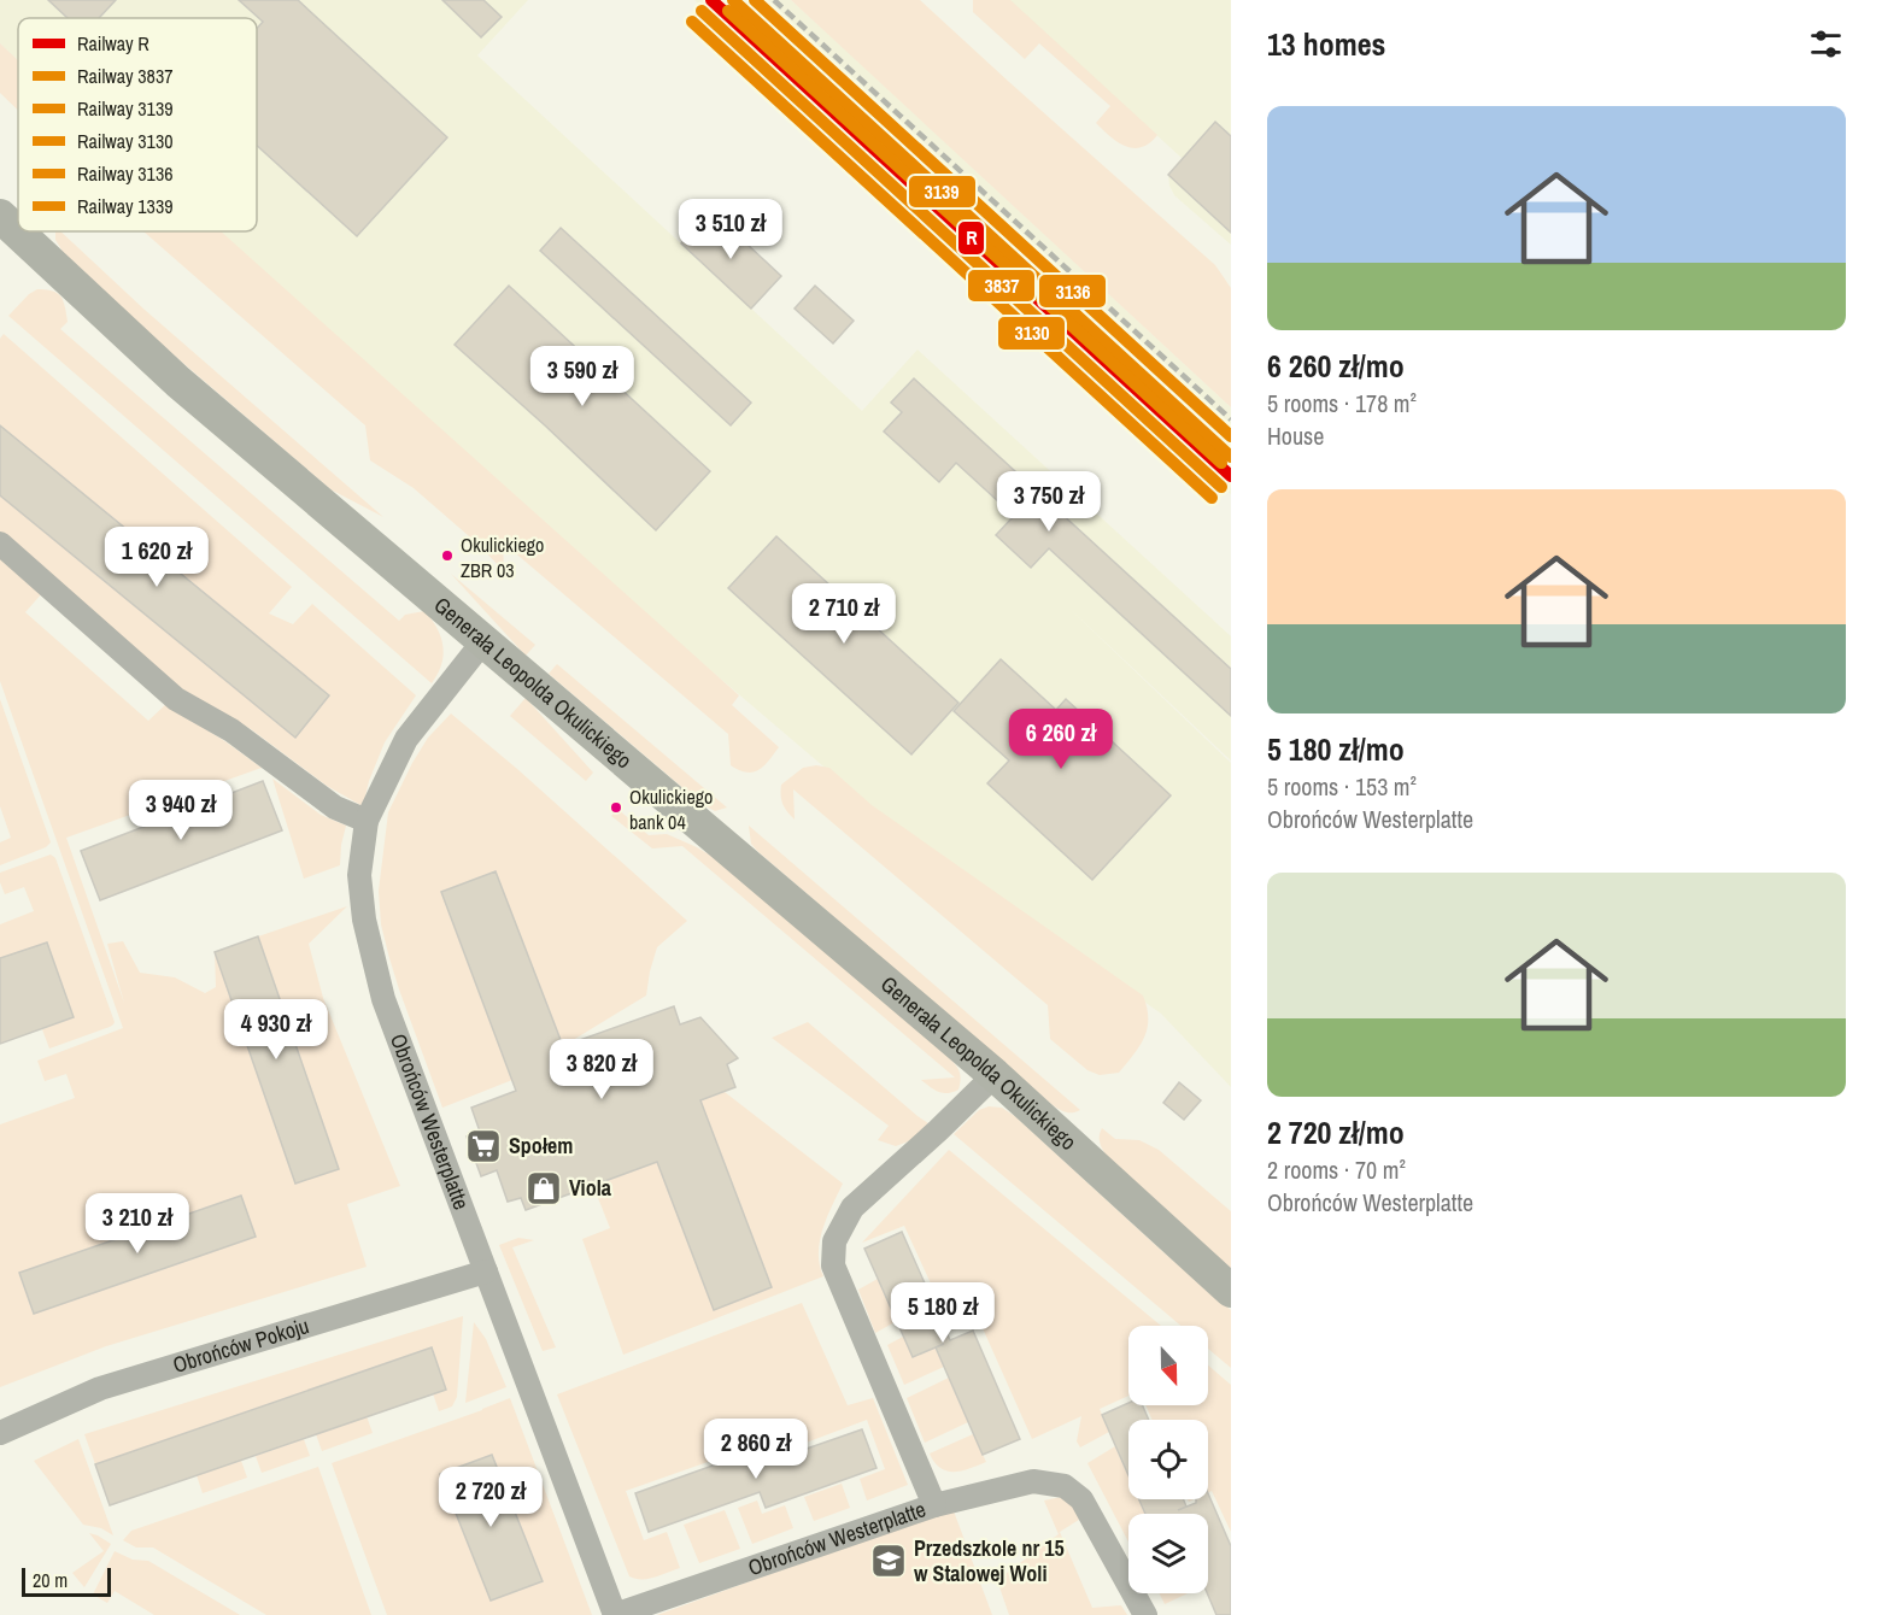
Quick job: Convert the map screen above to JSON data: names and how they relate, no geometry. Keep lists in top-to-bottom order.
{
  "streets": {
    "street": ["Generała Leopolda Okulickiego", "Obrońców Westerplatte", "Obrońców Pokoju"]
  },
  "crossings": [
    ["Generała Leopolda Okulickiego", "Obrońców Westerplatte"],
    ["Obrońców Westerplatte", "Obrońców Pokoju"]
  ],
  "places": {
    "other": ["Okulickiego ZBR 03", "Okulickiego bank 04"],
    "supermarket": ["Społem"],
    "shop": ["Viola"],
    "school or university": ["Przedszkole nr 15 w Stalowej Woli"]
  },
  "lines": [
    "rail line R",
    "rail line 3139",
    "rail line 3136",
    "rail line 3837",
    "rail line 1339",
    "rail line 3130"
  ],
  "legend": [
    "Railway R",
    "Railway 3837",
    "Railway 3139",
    "Railway 3130",
    "Railway 3136",
    "Railway 1339"
  ],
  "scale_bar": "20 m",
  "north": "bottom",
  "page": {
    "heading": "13 homes",
    "list": [
      {
        "name": "6 260 zł/mo",
        "note": "5 rooms · 178 m² · House"
      },
      {
        "name": "5 180 zł/mo",
        "note": "5 rooms · 153 m² · Obrońców Westerplatte"
      },
      {
        "name": "2 720 zł/mo",
        "note": "2 rooms · 70 m² · Obrońców Westerplatte"
      }
    ],
    "price": [
      "3 510 zł",
      "3 590 zł",
      "3 750 zł",
      "1 620 zł",
      "2 710 zł",
      "6 260 zł",
      "3 940 zł",
      "4 930 zł",
      "3 820 zł",
      "3 210 zł",
      "5 180 zł",
      "2 860 zł",
      "2 720 zł"
    ],
    "scale": "20 m"
  }
}
